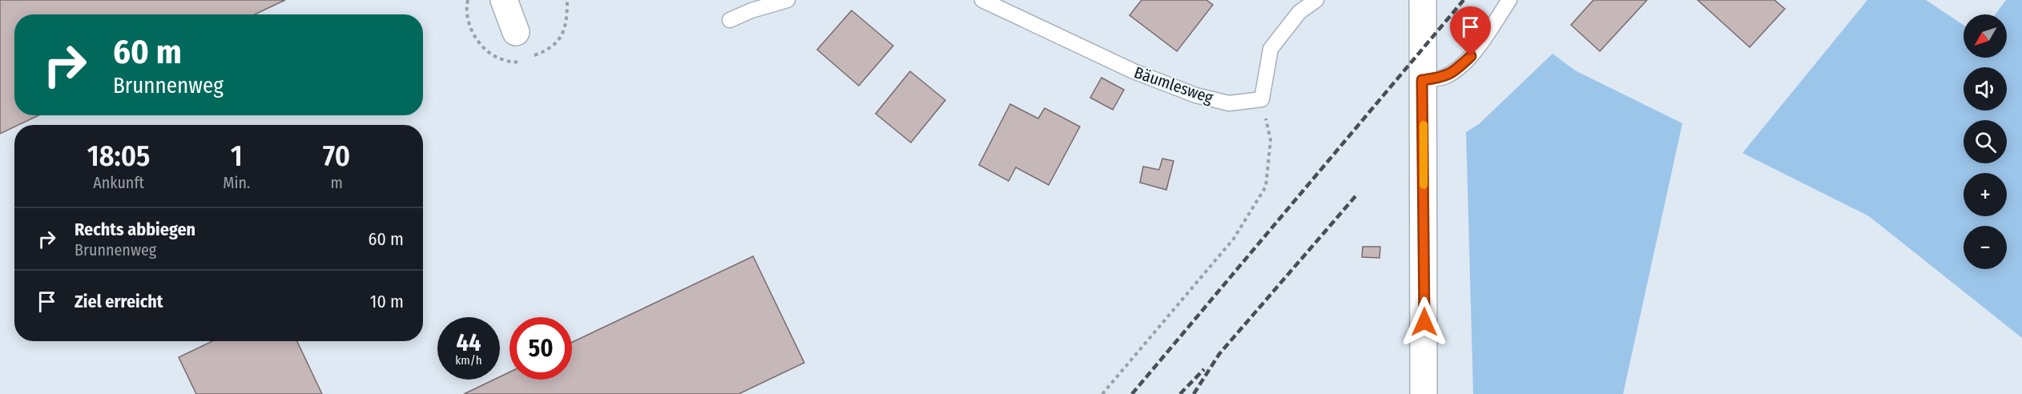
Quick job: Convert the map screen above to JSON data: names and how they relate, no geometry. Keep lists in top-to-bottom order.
{
  "streets": {
    "lane": ["Bäumlesweg"]
  },
  "north": "bottom left",
  "page": {
    "map_buttons": ["+", "−"],
    "turn": ["60 m", "Brunnenweg"],
    "eta": [
      "18:05",
      "Ankunft",
      "1",
      "Min.",
      "70",
      "m"
    ],
    "list": [
      {
        "name": "Rechts abbiegen",
        "note": "Brunnenweg",
        "value": "60 m"
      },
      {
        "name": "Ziel erreicht",
        "value": "10 m"
      }
    ],
    "speed": "44 km/h",
    "limit": "50"
  }
}
